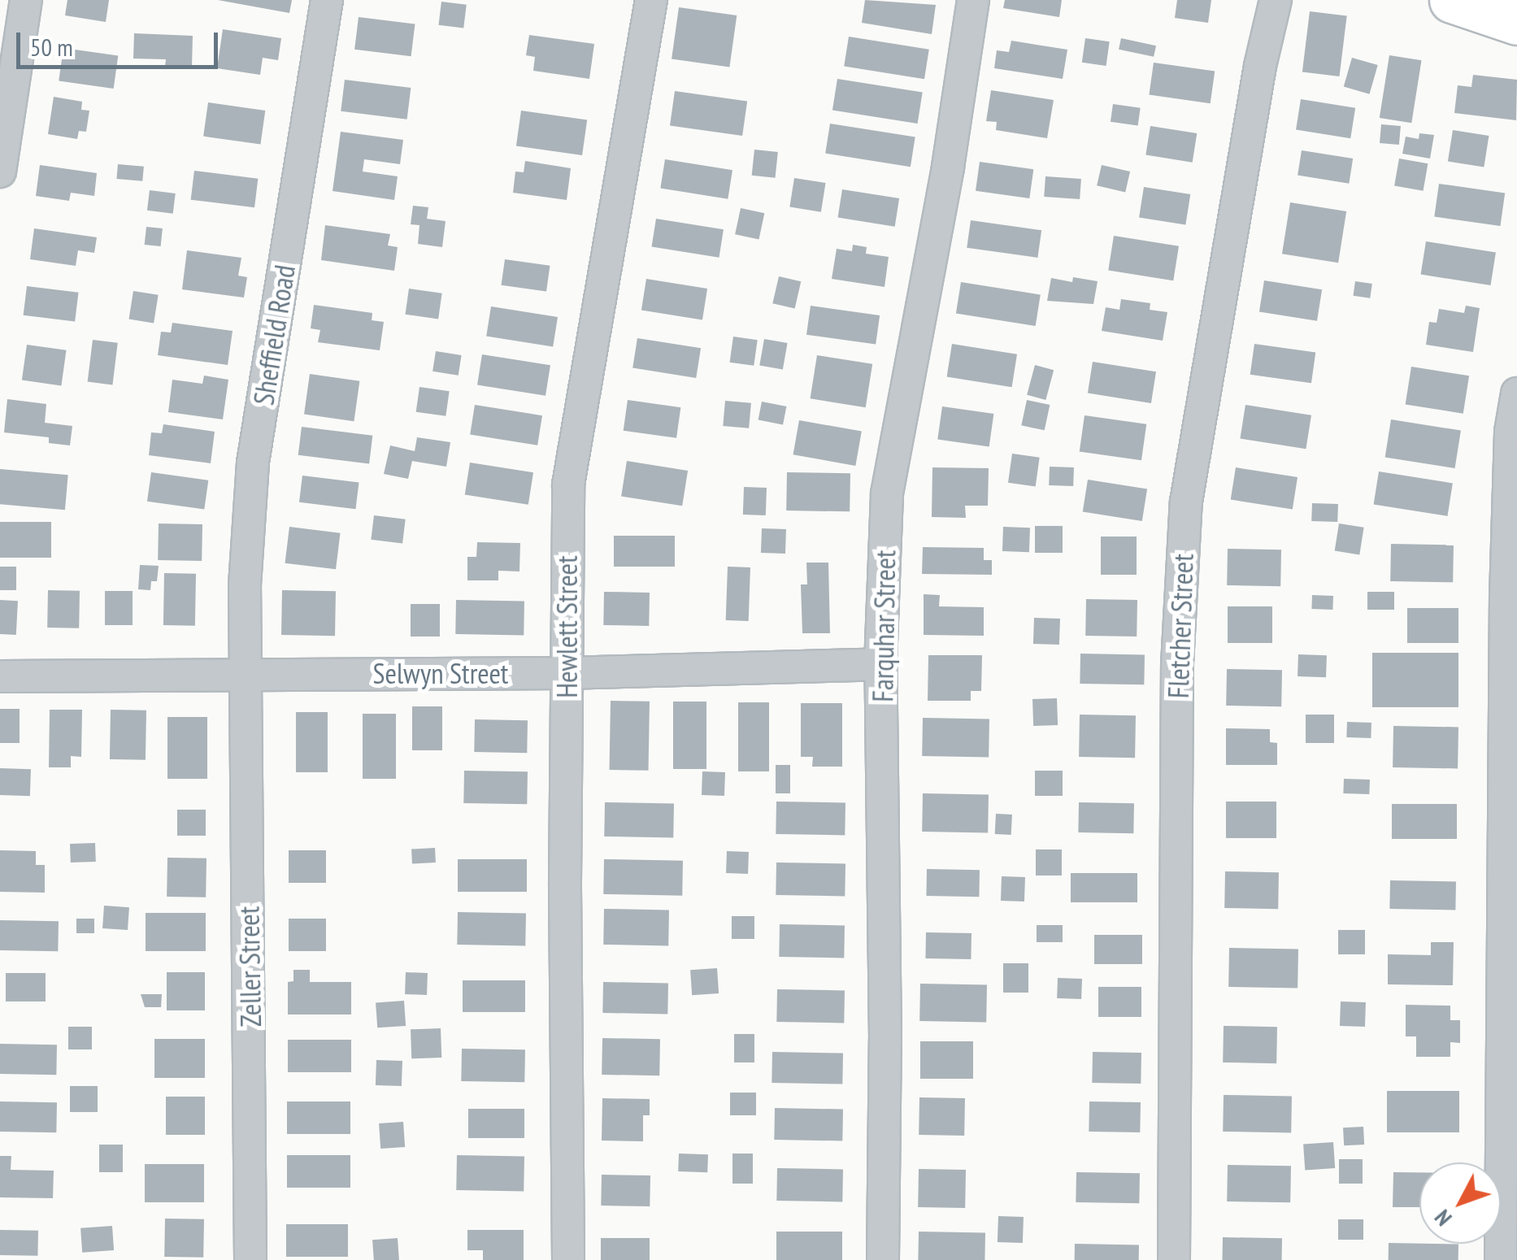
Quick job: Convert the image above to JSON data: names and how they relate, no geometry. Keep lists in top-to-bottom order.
{
  "streets": {
    "street": [
      "Sheffield Road",
      "Farquhar Street",
      "Fletcher Street",
      "Hewlett Street",
      "Selwyn Street",
      "Zeller Street"
    ]
  },
  "crossings": [
    ["Sheffield Road", "Selwyn Street"],
    ["Sheffield Road", "Zeller Street"],
    ["Farquhar Street", "Selwyn Street"],
    ["Hewlett Street", "Selwyn Street"],
    ["Selwyn Street", "Zeller Street"]
  ],
  "scale_bar": "50 m",
  "north": "bottom left"
}
